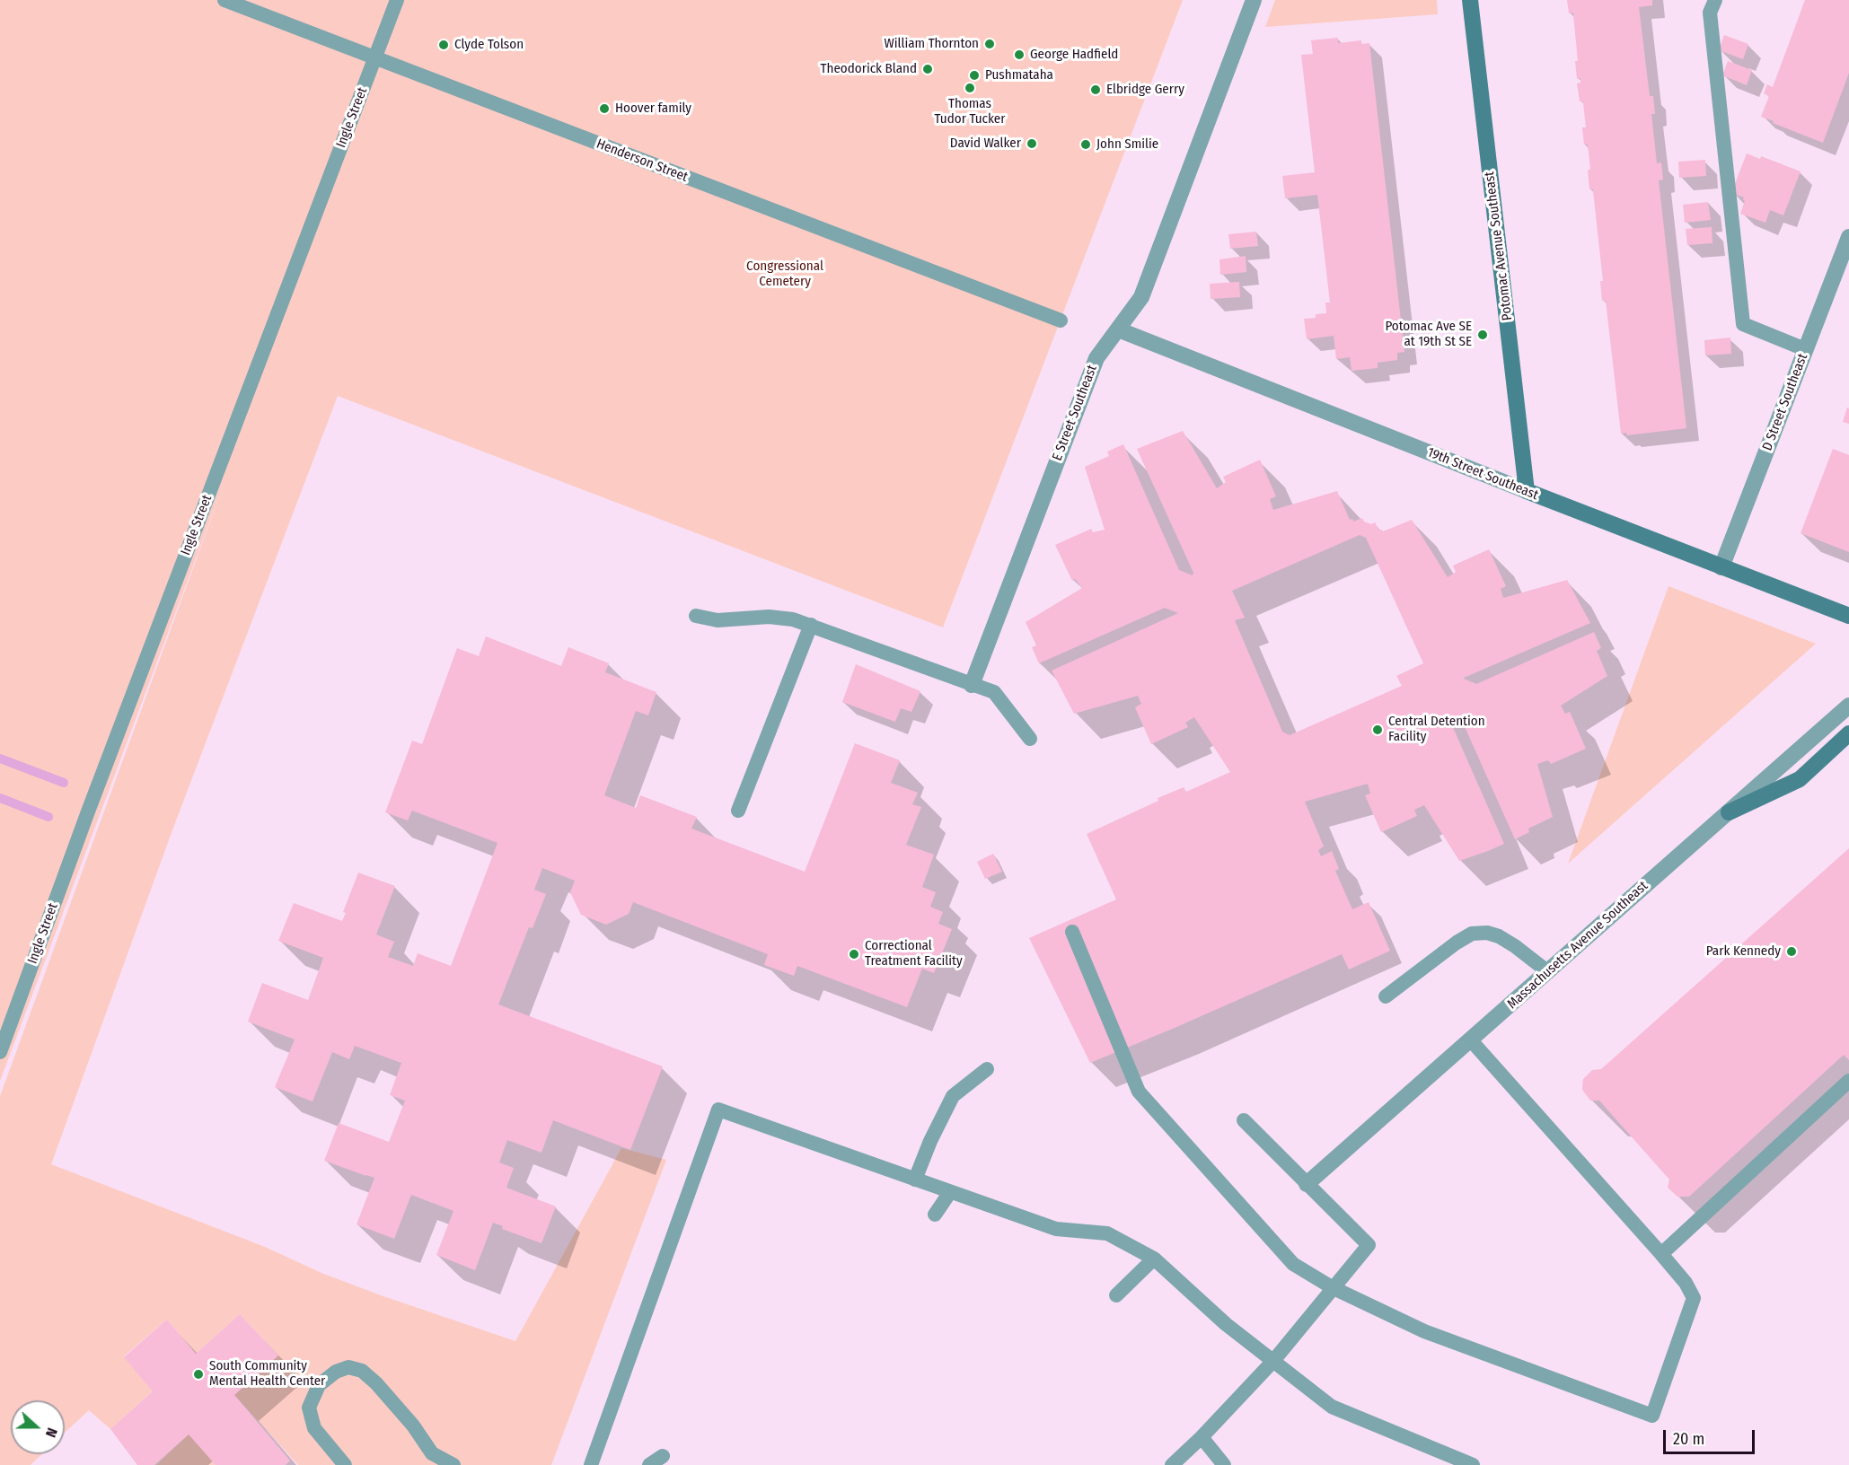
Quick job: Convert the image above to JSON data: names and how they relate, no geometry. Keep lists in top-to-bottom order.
{
  "streets": {
    "main road": ["Potomac Avenue Southeast", "19th Street Southeast"],
    "street": ["D Street Southeast", "E Street Southeast", "Massachusetts Avenue Southeast"],
    "lane": ["Ingle Street", "Henderson Street"]
  },
  "crossings": [
    ["Ingle Street", "Henderson Street"],
    ["Potomac Avenue Southeast", "19th Street Southeast"],
    ["D Street Southeast", "19th Street Southeast"],
    ["E Street Southeast", "19th Street Southeast"]
  ],
  "parks": ["Congressional Cemetery"],
  "places": [
    "William Thornton",
    "Clyde Tolson",
    "George Hadfield",
    "Theodorick Bland",
    "Pushmataha",
    "Thomas Tudor Tucker",
    "Elbridge Gerry",
    "Hoover family",
    "David Walker",
    "John Smilie",
    "Potomac Ave SE at 19th St SE",
    "Central Detention Facility",
    "Park Kennedy",
    "Correctional Treatment Facility",
    "South Community Mental Health Center"
  ],
  "scale_bar": "20 m",
  "north": "right"
}
